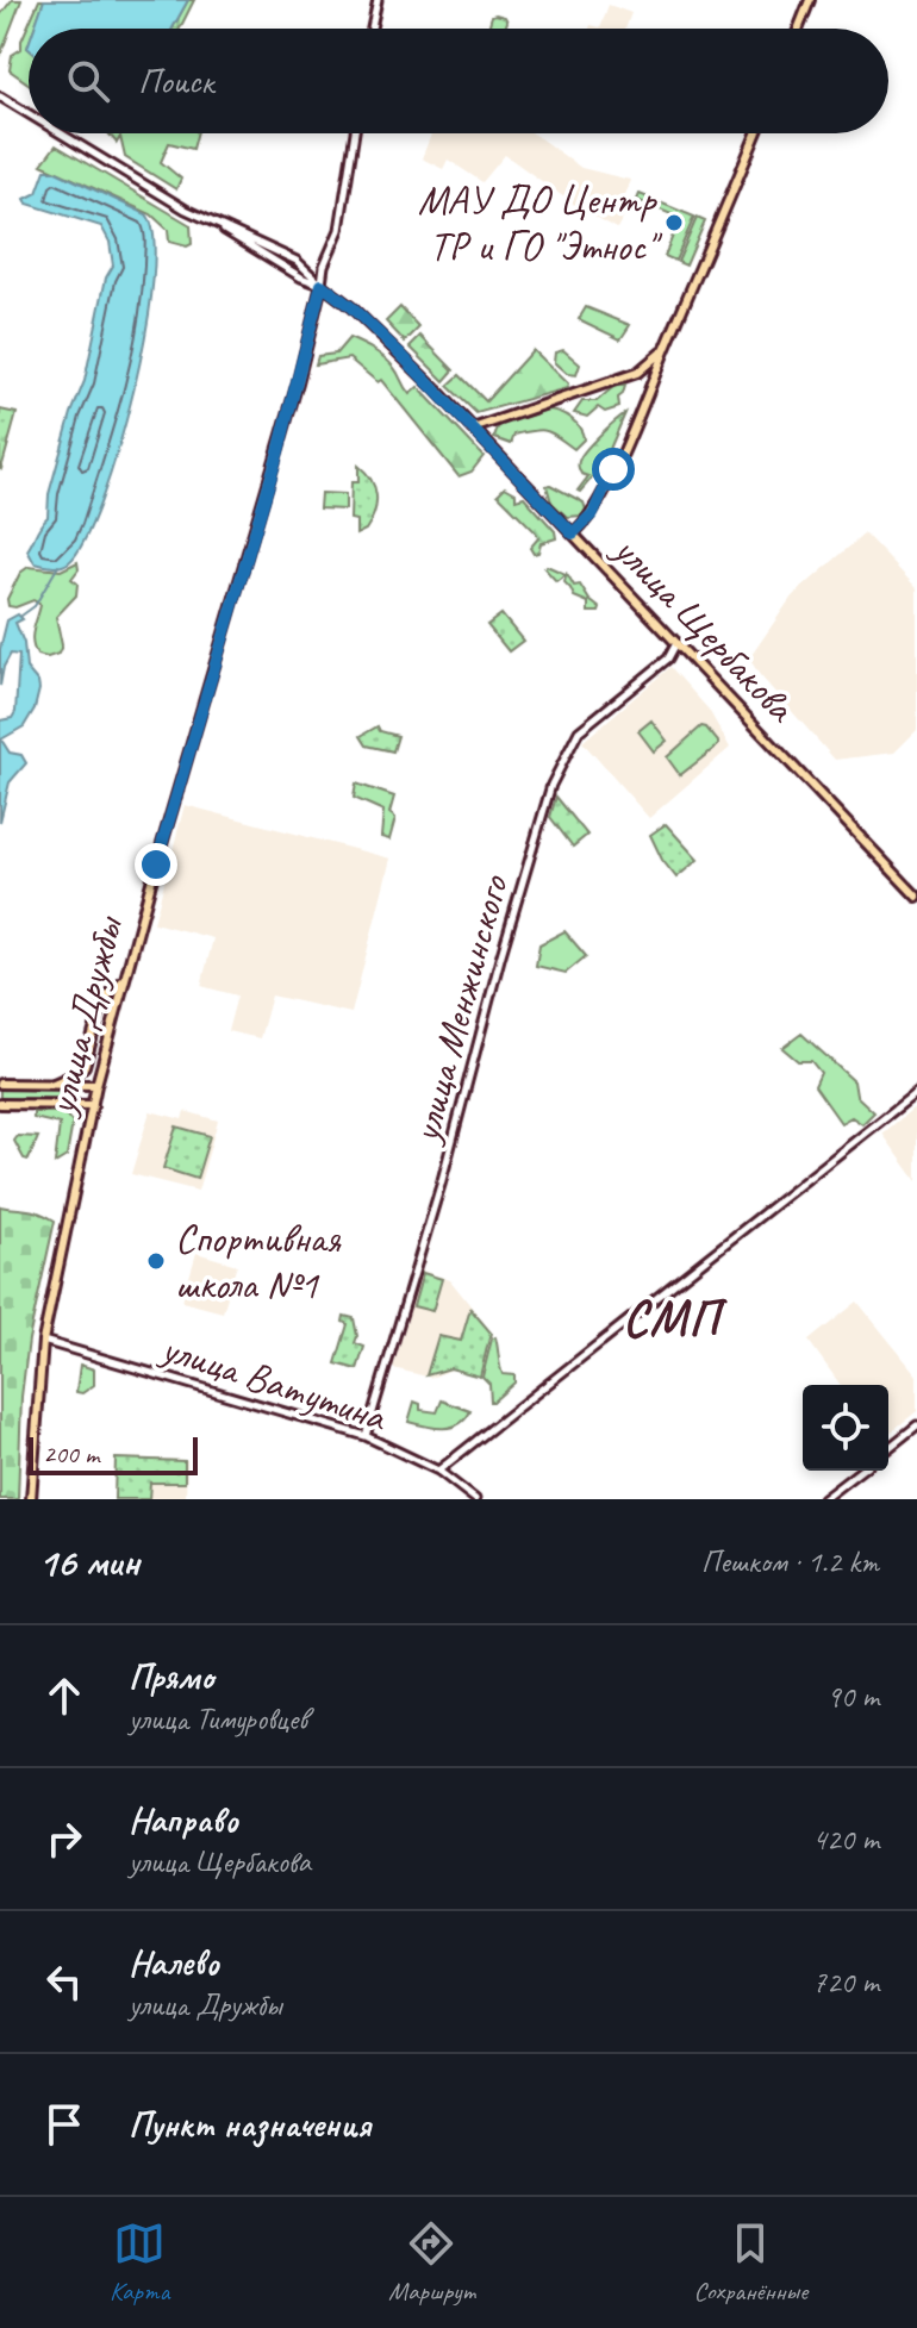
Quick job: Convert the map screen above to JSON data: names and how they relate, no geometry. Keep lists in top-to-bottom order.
{
  "streets": {
    "main road": ["улица Щербакова", "улица Дружбы"],
    "street": ["улица Менжинского", "улица Ватутина"]
  },
  "crossings": [
    ["улица Щербакова", "улица Менжинского"],
    ["улица Щербакова", "улица Дружбы"],
    ["улица Менжинского", "улица Ватутина"],
    ["улица Дружбы", "улица Ватутина"]
  ],
  "districts": ["СМП"],
  "places": ["МАУ ДО Центр ТР и ГО \"Этнос\"", "Спортивная школа №1"],
  "scale_bar": "200 m",
  "page": {
    "search": "Поиск",
    "scale": "200 m",
    "heading": ["16 мин", "Пешком · 1.2 km"],
    "list": [
      ["Прямо", "улица Тимуровцев", "90 m"],
      ["Направо", "улица Щербакова", "420 m"],
      ["Налево", "улица Дружбы", "720 m"],
      "Пункт назначения"
    ],
    "nav": ["Карта", "Маршрут", "Сохранённые"]
  }
}
